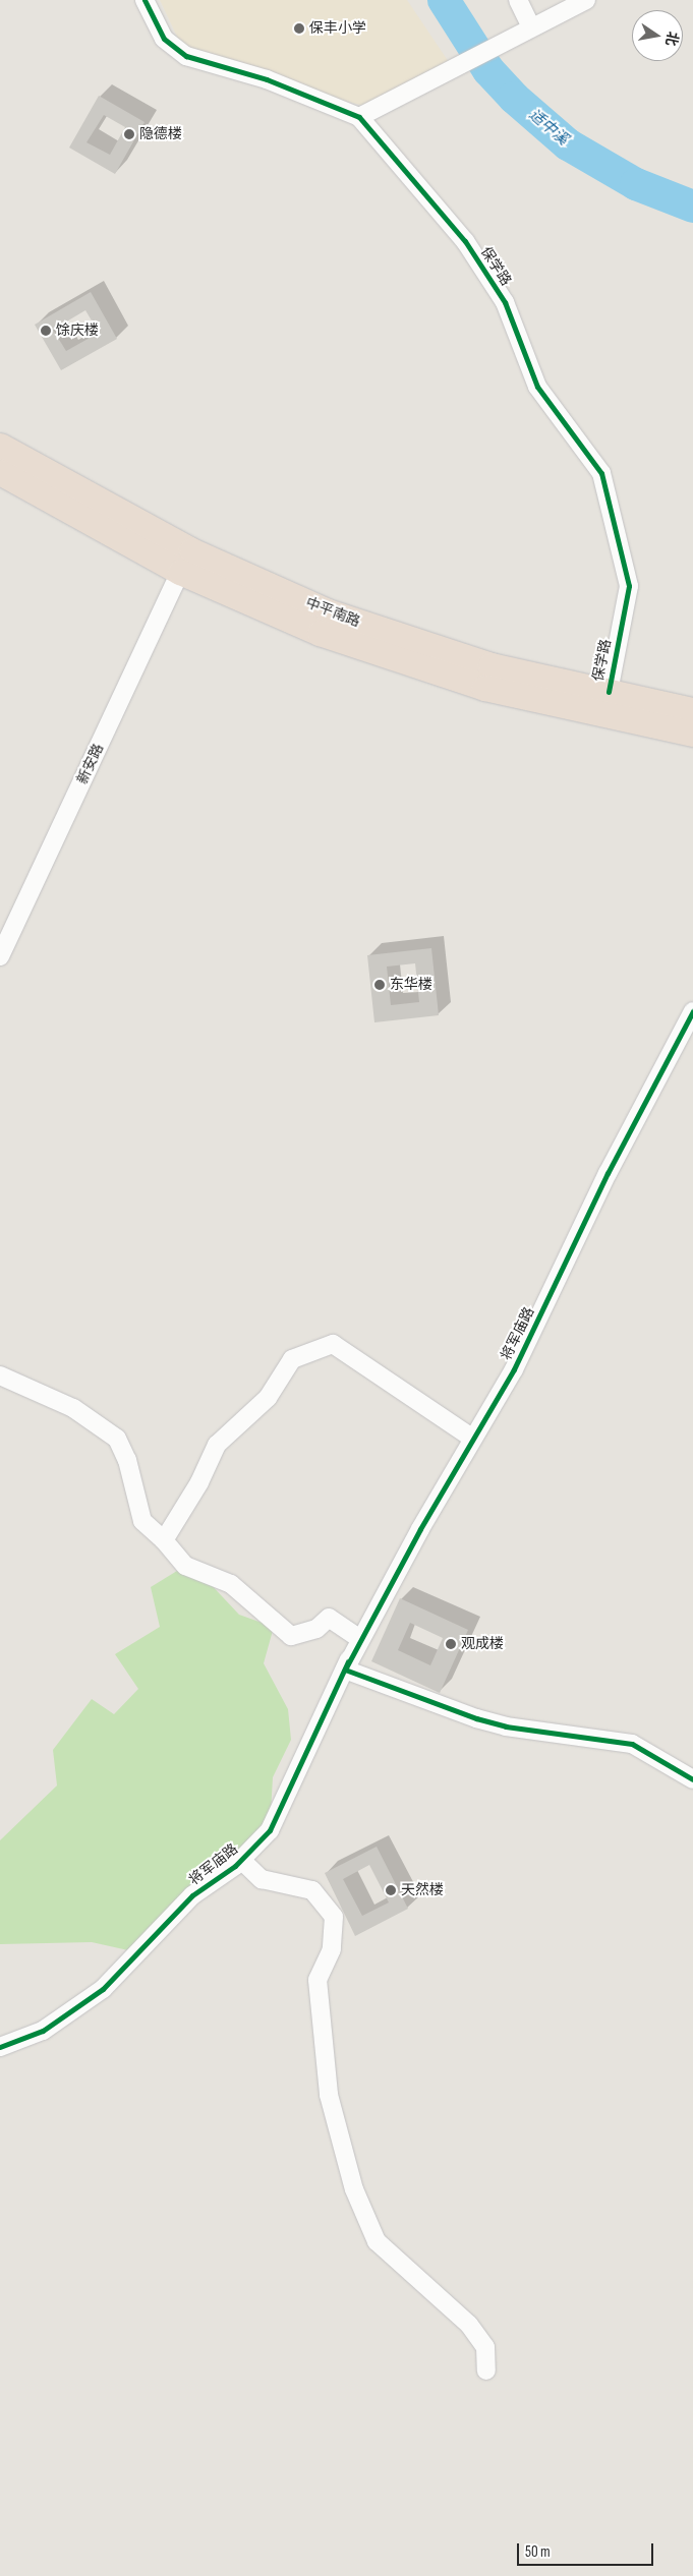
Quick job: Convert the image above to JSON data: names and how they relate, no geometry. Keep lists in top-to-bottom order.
{
  "streets": {
    "highway": ["中平南路"],
    "street": ["保学路", "新安路", "将军庙路"]
  },
  "crossings": [
    ["保学路", "中平南路"]
  ],
  "water": ["适中溪"],
  "places": [
    "保丰小学",
    "隐德楼",
    "馀庆楼",
    "东华楼",
    "观成楼",
    "天然楼"
  ],
  "scale_bar": "50 m",
  "north": "right"
}
